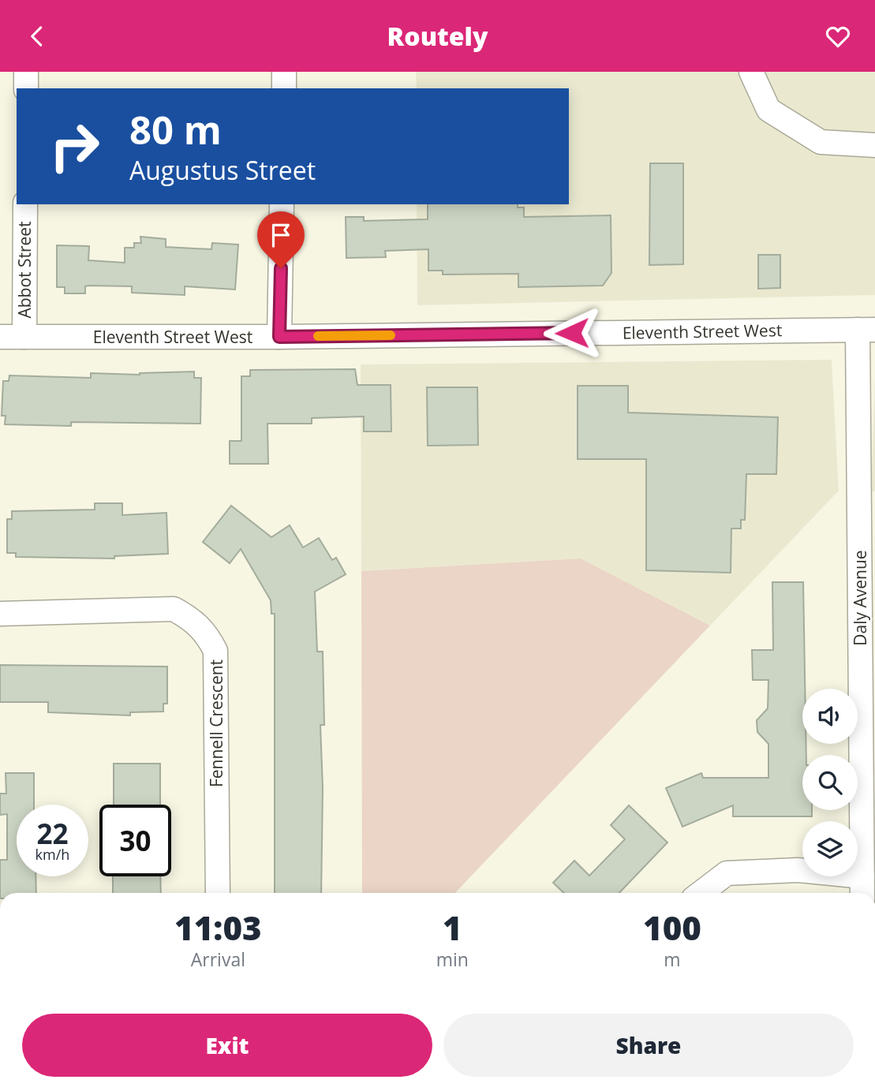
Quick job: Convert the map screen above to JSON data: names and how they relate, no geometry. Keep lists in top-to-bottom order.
{
  "streets": {
    "street": [
      "Abbot Street",
      "Eleventh Street West",
      "Daly Avenue",
      "Fennell Crescent"
    ]
  },
  "crossings": [
    ["Abbot Street", "Eleventh Street West"],
    ["Eleventh Street West", "Daly Avenue"]
  ],
  "page": {
    "header": "Routely",
    "turn": ["80 m", "Augustus Street"],
    "speed": "22 km/h",
    "limit": "30",
    "eta": [
      "11:03",
      "Arrival",
      "1",
      "min",
      "100",
      "m"
    ],
    "buttons": ["Exit", "Share"]
  }
}
